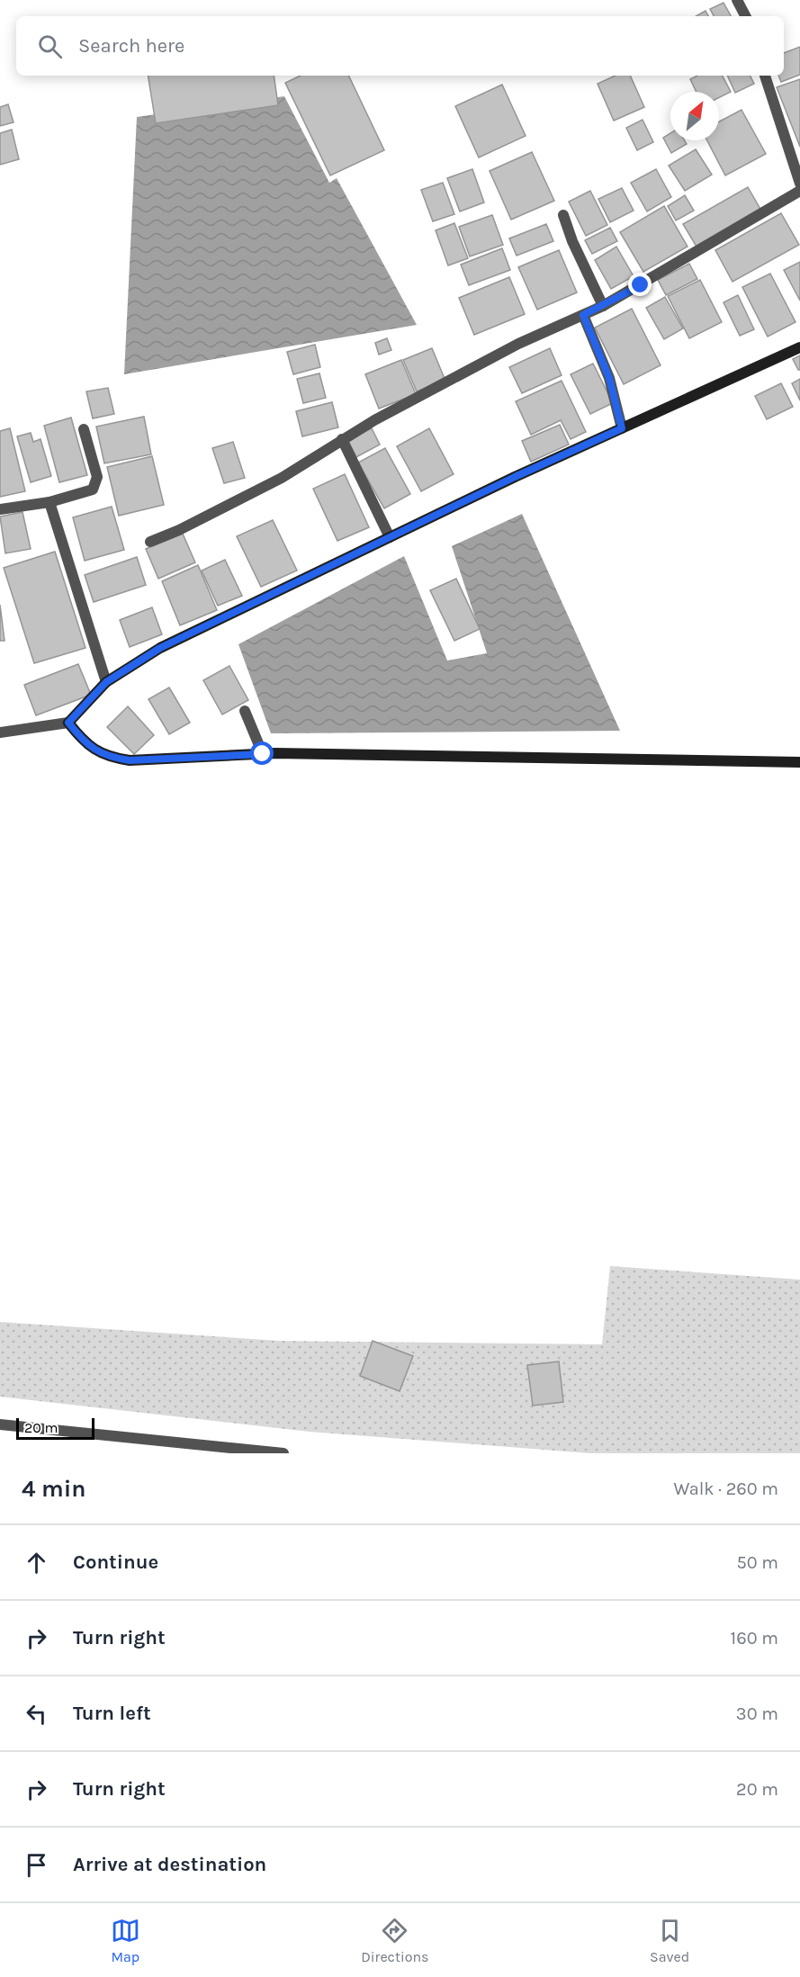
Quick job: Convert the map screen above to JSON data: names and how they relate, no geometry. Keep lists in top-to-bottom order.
{
  "scale_bar": "20 m",
  "north": "top right",
  "page": {
    "search": "Search here",
    "scale": "20 m",
    "heading": ["4 min", "Walk · 260 m"],
    "list": [
      ["Continue", "50 m"],
      ["Turn right", "160 m"],
      ["Turn left", "30 m"],
      ["Turn right", "20 m"],
      "Arrive at destination"
    ],
    "nav": ["Map", "Directions", "Saved"]
  }
}
